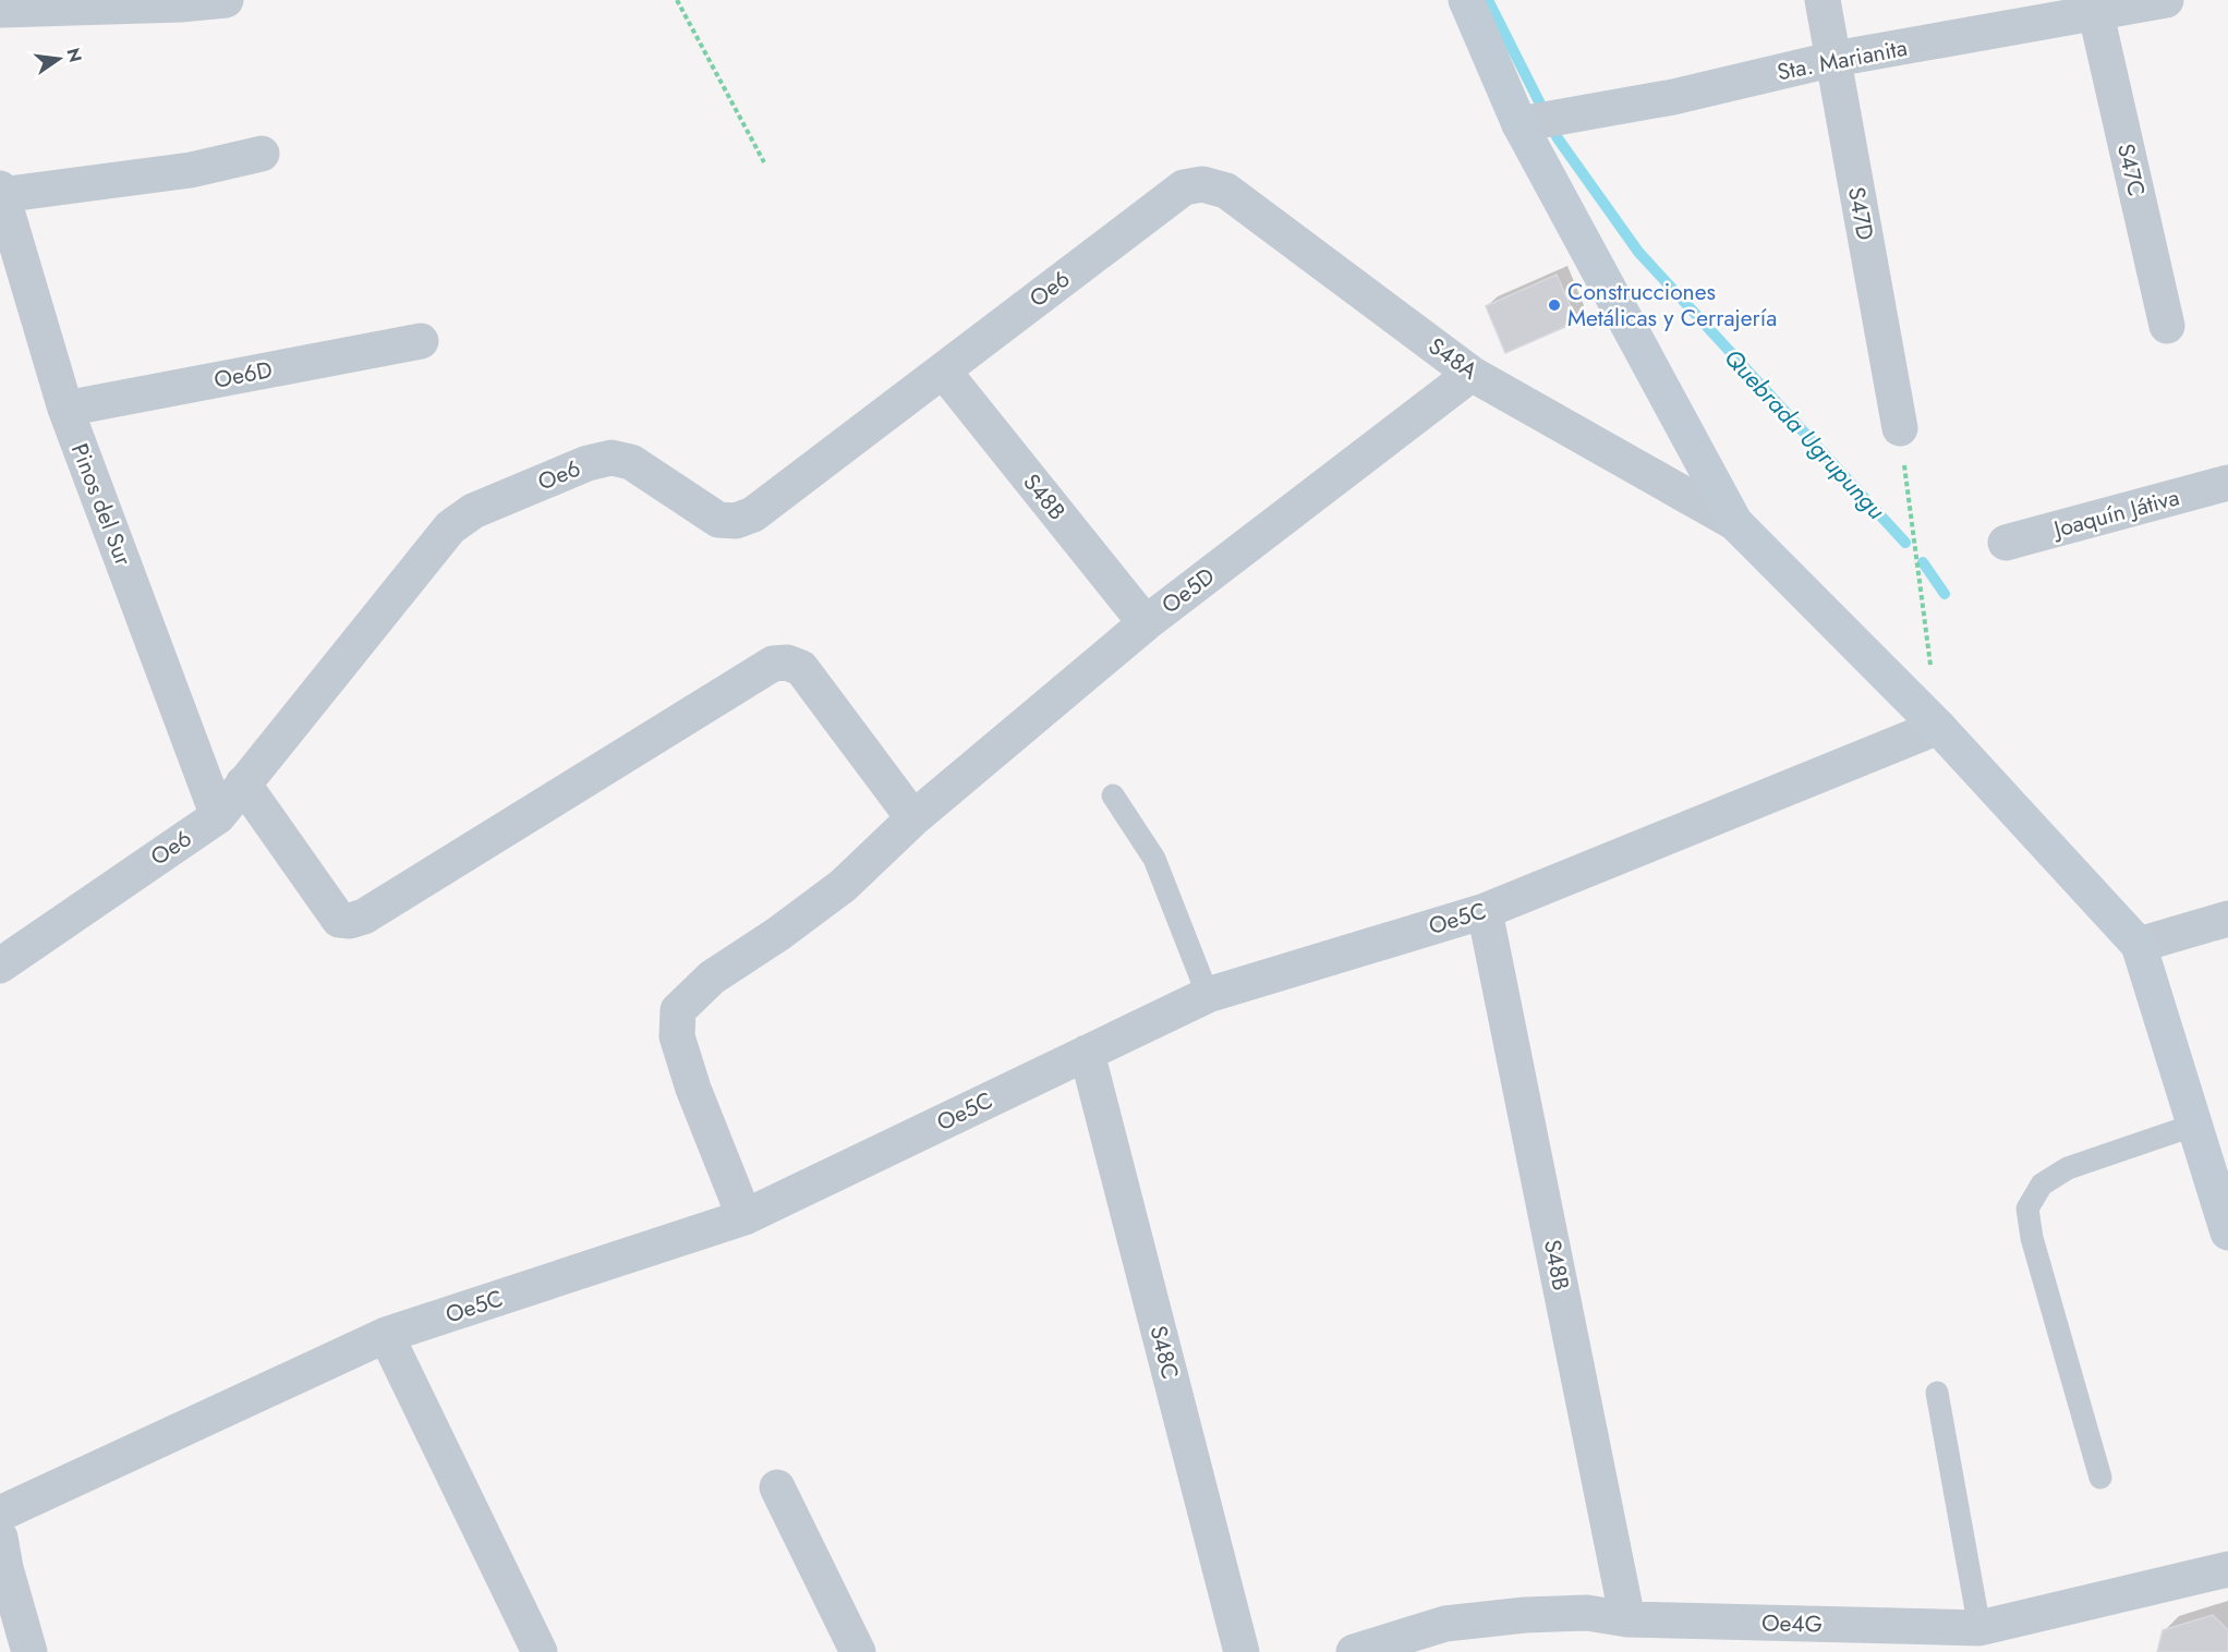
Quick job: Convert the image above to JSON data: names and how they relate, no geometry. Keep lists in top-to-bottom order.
{
  "streets": {
    "street": [
      "Sta. Marianita",
      "S47C",
      "S47D",
      "Oe6",
      "S48A",
      "Oe6D",
      "S48B",
      "Pinos del Sur",
      "Joaquín Játiva",
      "Oe5D",
      "Oe5C",
      "S48C",
      "Oe4G"
    ]
  },
  "crossings": [
    ["Sta. Marianita", "S47C"],
    ["Sta. Marianita", "S47D"],
    ["Oe6", "S48A"],
    ["Oe6", "S48B"],
    ["Oe6", "Pinos del Sur"],
    ["S48A", "Oe5D"],
    ["Oe6D", "Pinos del Sur"],
    ["S48B", "Oe5D"],
    ["S48B", "Oe5C"],
    ["S48B", "Oe4G"],
    ["Oe5D", "Oe5C"],
    ["Oe5C", "S48C"]
  ],
  "water": ["Quebrada Ugrupungu"],
  "places": ["Construcciones Metálicas y Cerrajería"],
  "north": "right"
}
